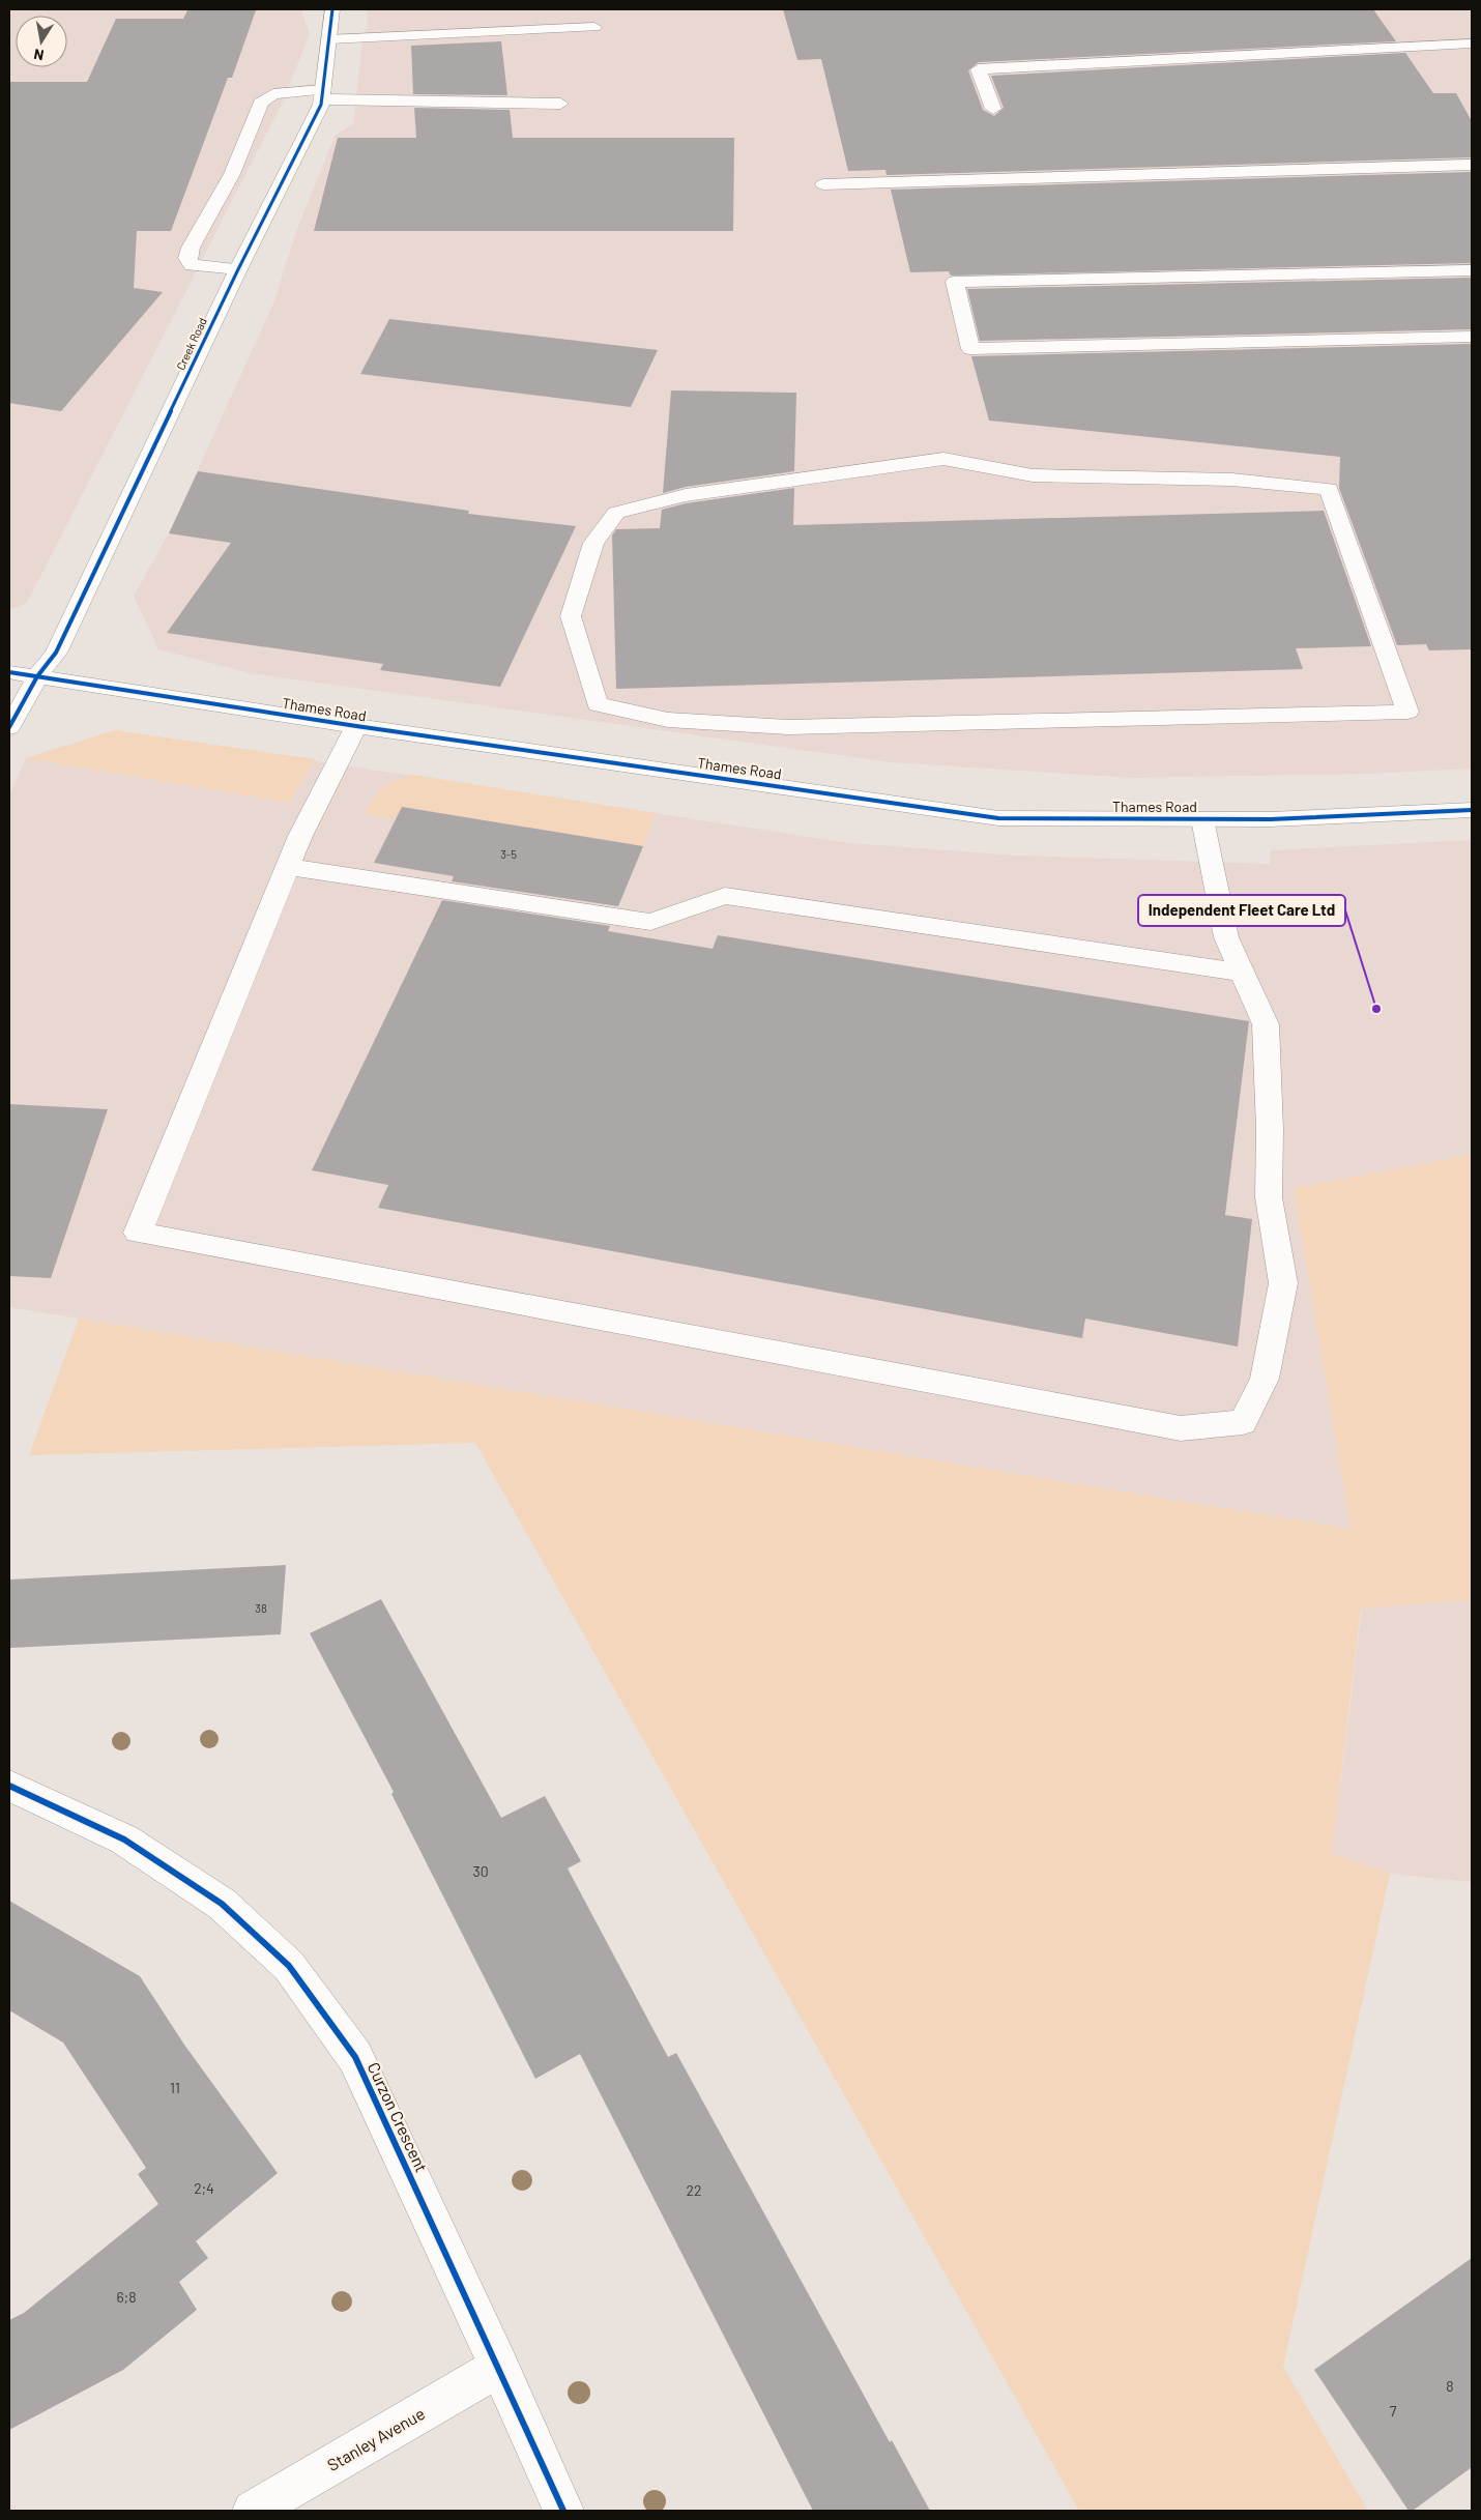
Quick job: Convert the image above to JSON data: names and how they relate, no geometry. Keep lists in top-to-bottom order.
{
  "streets": {
    "street": [
      "Creek Road",
      "Thames Road",
      "Curzon Crescent",
      "Stanley Avenue"
    ]
  },
  "crossings": [
    ["Creek Road", "Thames Road"],
    ["Curzon Crescent", "Stanley Avenue"]
  ],
  "places": ["Independent Fleet Care Ltd"],
  "house_numbers": [
    "3-5",
    "38",
    "30",
    "11",
    "2;4",
    "22",
    "6;8",
    "8",
    "7"
  ],
  "north": "bottom"
}
